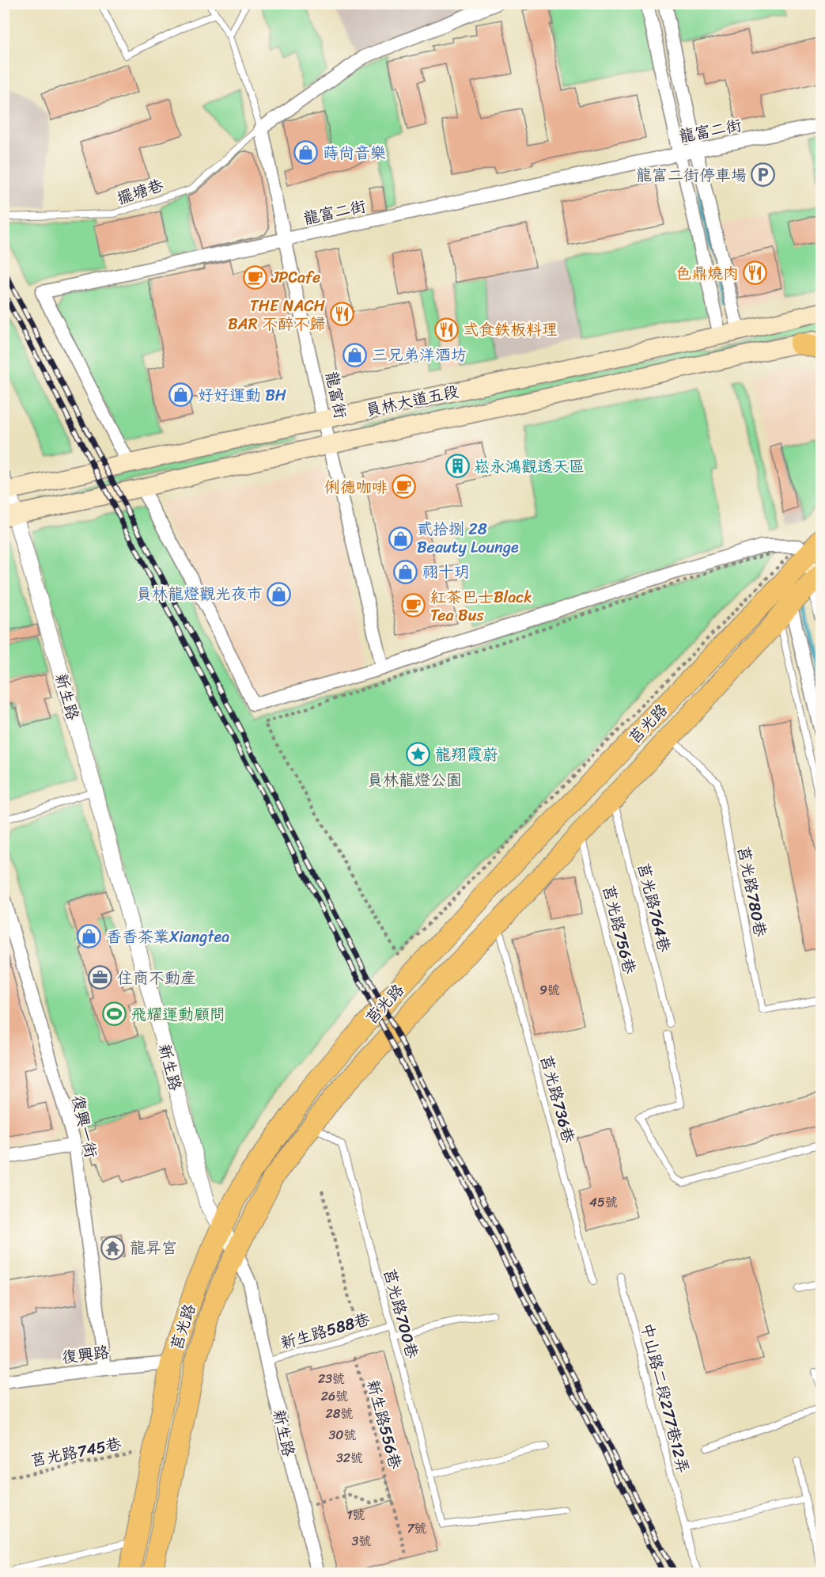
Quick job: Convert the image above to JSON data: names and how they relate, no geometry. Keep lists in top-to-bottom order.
{
  "streets": {
    "main road": ["員林大道五段", "莒光路"],
    "street": [
      "龍富二街",
      "龍富街",
      "新生路",
      "復興一街",
      "復興路"
    ],
    "lane": [
      "擺塘巷",
      "莒光路780巷",
      "莒光路764巷",
      "莒光路756巷",
      "莒光路736巷",
      "莒光路700巷",
      "新生路588巷",
      "中山路二段277巷12弄"
    ],
    "path": ["新生路556巷", "莒光路745巷"]
  },
  "crossings": [
    ["龍富二街", "龍富街"],
    ["龍富二街", "員林大道五段"],
    ["擺塘巷", "龍富街"],
    ["龍富街", "員林大道五段"],
    ["員林大道五段", "新生路"],
    ["新生路", "莒光路"],
    ["新生路", "新生路588巷"],
    ["莒光路", "莒光路780巷"],
    ["莒光路", "莒光路764巷"],
    ["莒光路", "莒光路756巷"],
    ["莒光路", "莒光路736巷"],
    ["莒光路", "莒光路700巷"],
    ["莒光路", "復興路"],
    ["莒光路", "莒光路745巷"],
    ["復興一街", "復興路"],
    ["莒光路700巷", "新生路588巷"]
  ],
  "parks": ["員林龍燈公園"],
  "places": {
    "shop": [
      "蒔尚音樂",
      "三兄弟洋酒坊",
      "好好運動 BH",
      "貳拾捌 28 Beauty Lounge",
      "祤十玥",
      "員林龍燈觀光夜市",
      "香香茶業Xiangtea"
    ],
    "parking": ["龍富二街停車場"],
    "restaurant": ["色鼎燒肉", "THE NACH BAR 不醉不歸", "弎食鉄板料理"],
    "cafe": ["JPCafe", "俐德咖啡", "紅茶巴士Black Tea Bus"],
    "building": ["崧永鴻觀透天區"],
    "place": ["龍翔霞蔚"],
    "office": ["住商不動產"],
    "sports": ["飛耀運動顧問"],
    "temple": ["龍昇宮"]
  },
  "house_numbers": [
    "9號",
    "45號",
    "23號",
    "26號",
    "28號",
    "30號",
    "32號",
    "1號",
    "7號",
    "3號"
  ]
}
